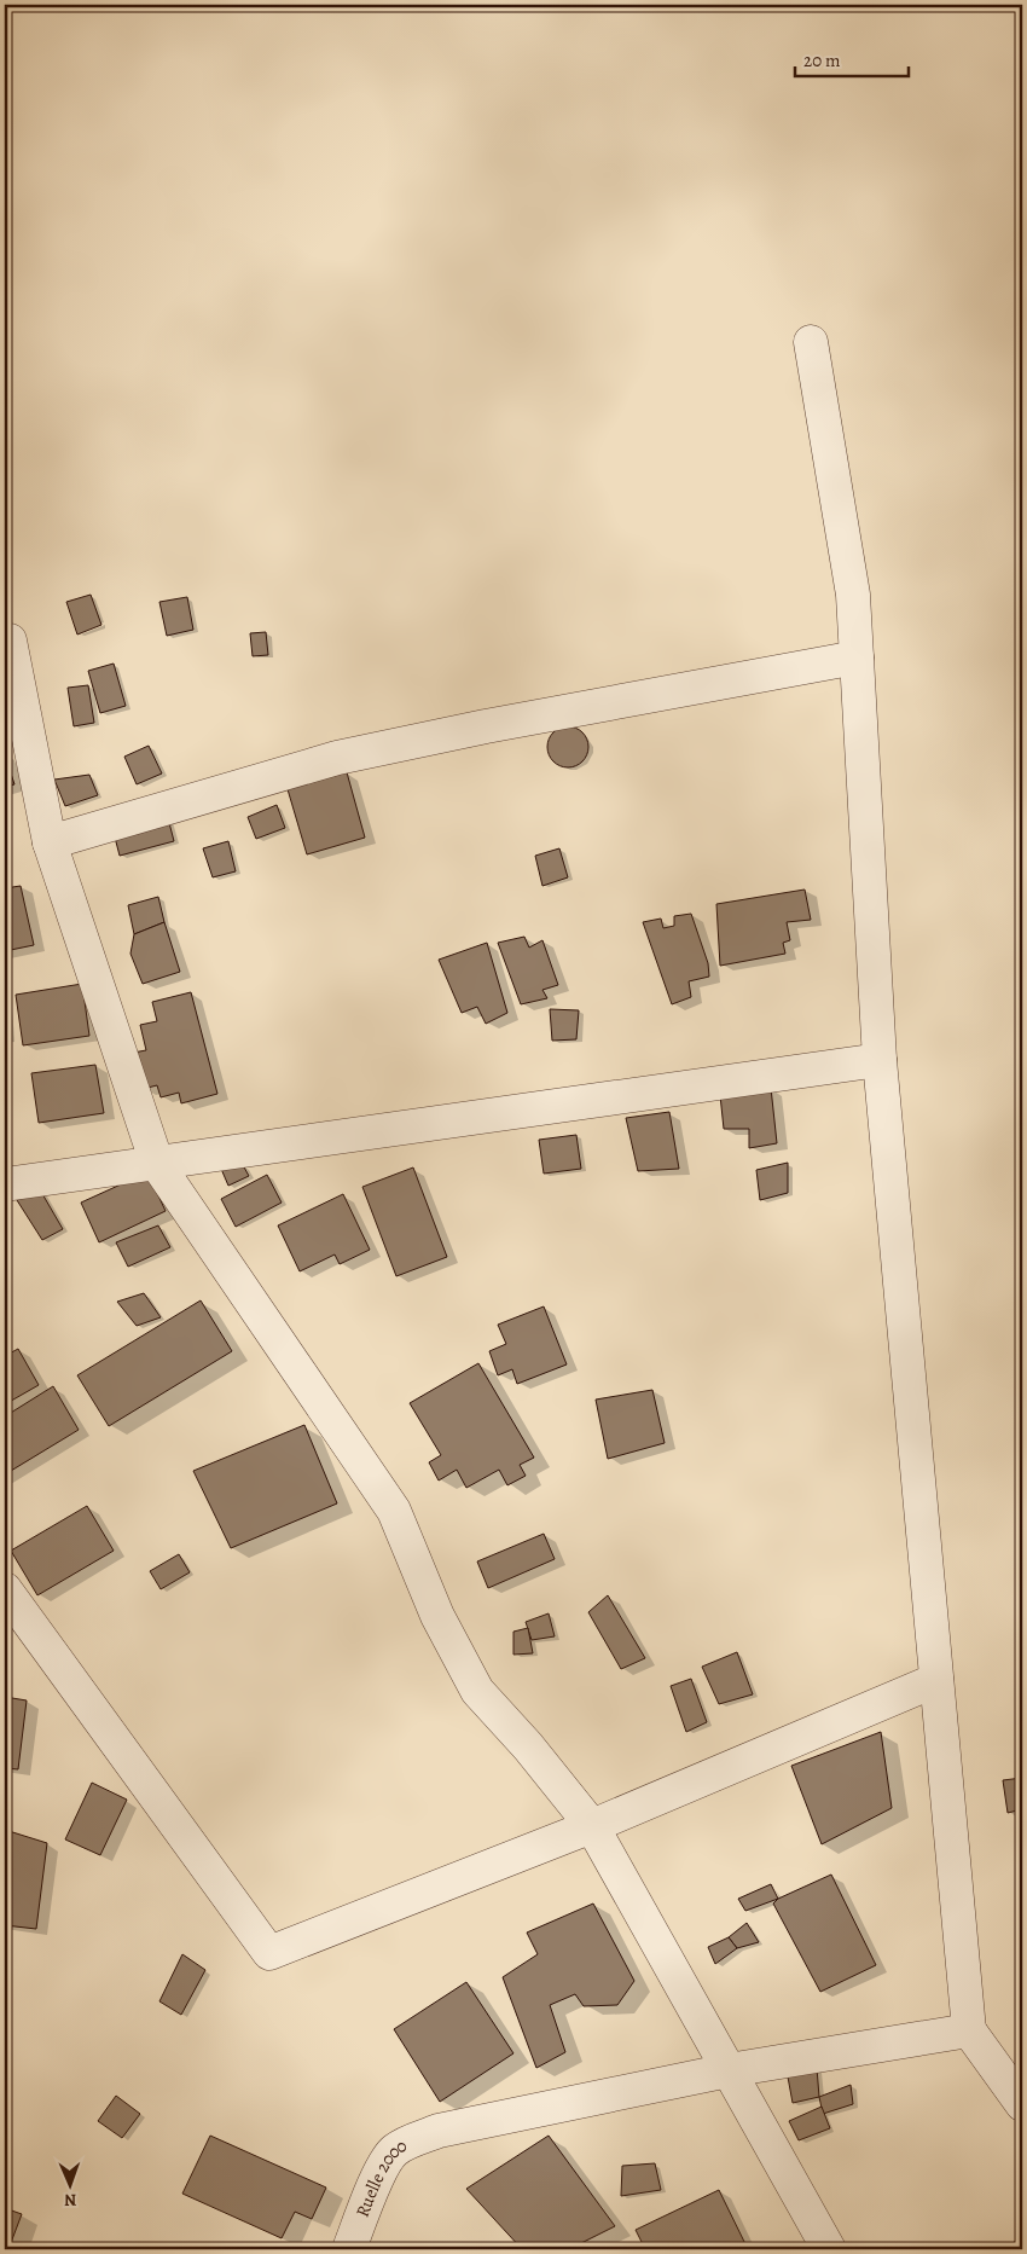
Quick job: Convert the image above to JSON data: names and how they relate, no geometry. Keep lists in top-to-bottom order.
{
  "streets": {
    "street": ["Ruelle 2000"]
  },
  "scale_bar": "20 m",
  "north": "bottom"
}
